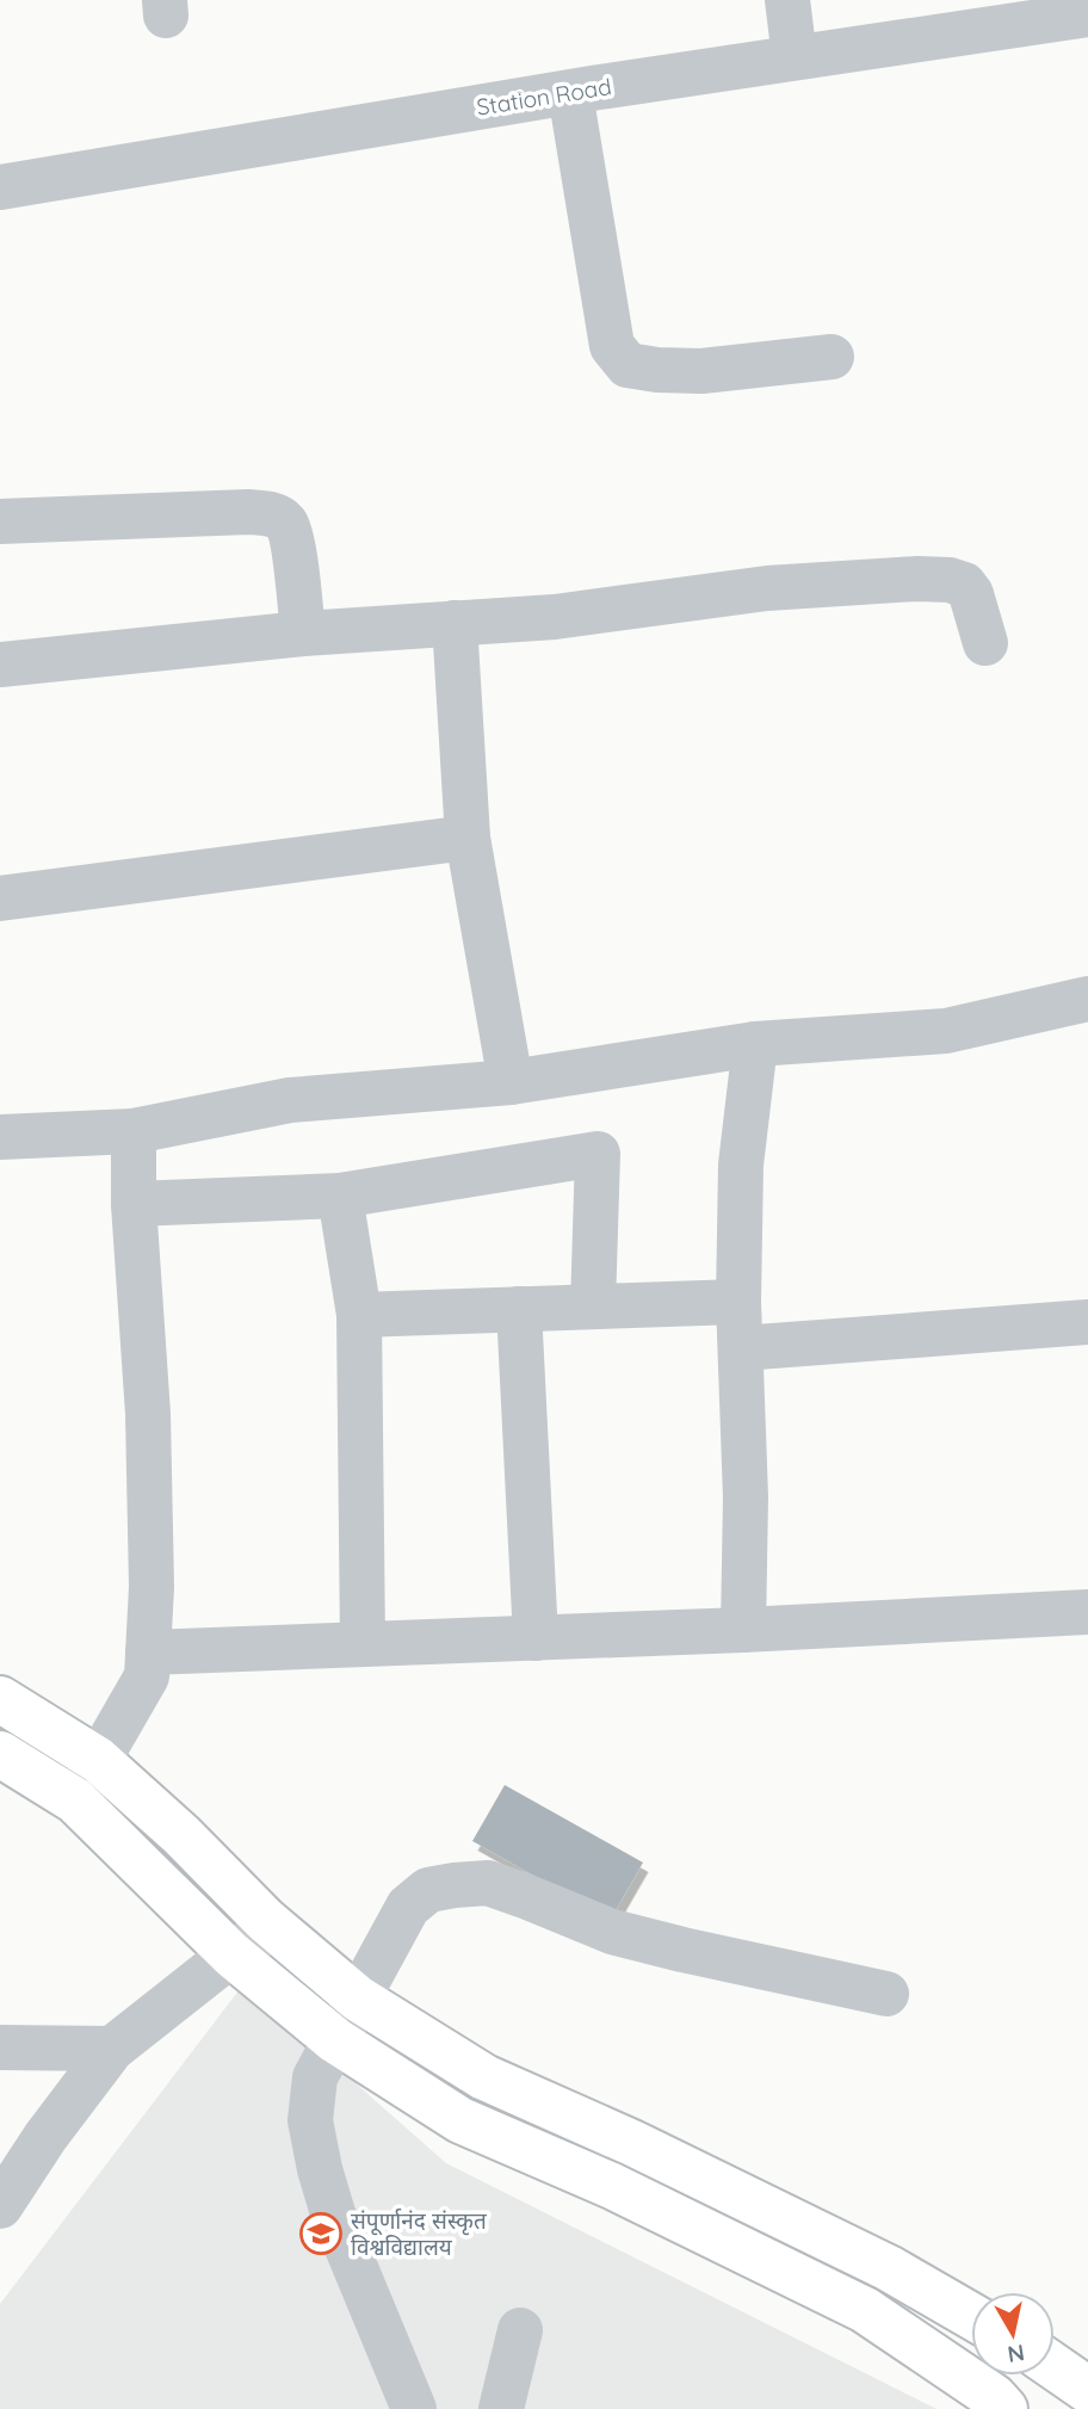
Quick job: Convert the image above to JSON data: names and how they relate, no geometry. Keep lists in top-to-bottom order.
{
  "streets": {
    "street": ["Station Road"]
  },
  "places": {
    "school or university": ["संपूर्णानंद संस्कृत विश्वविद्यालय"]
  },
  "north": "bottom"
}
